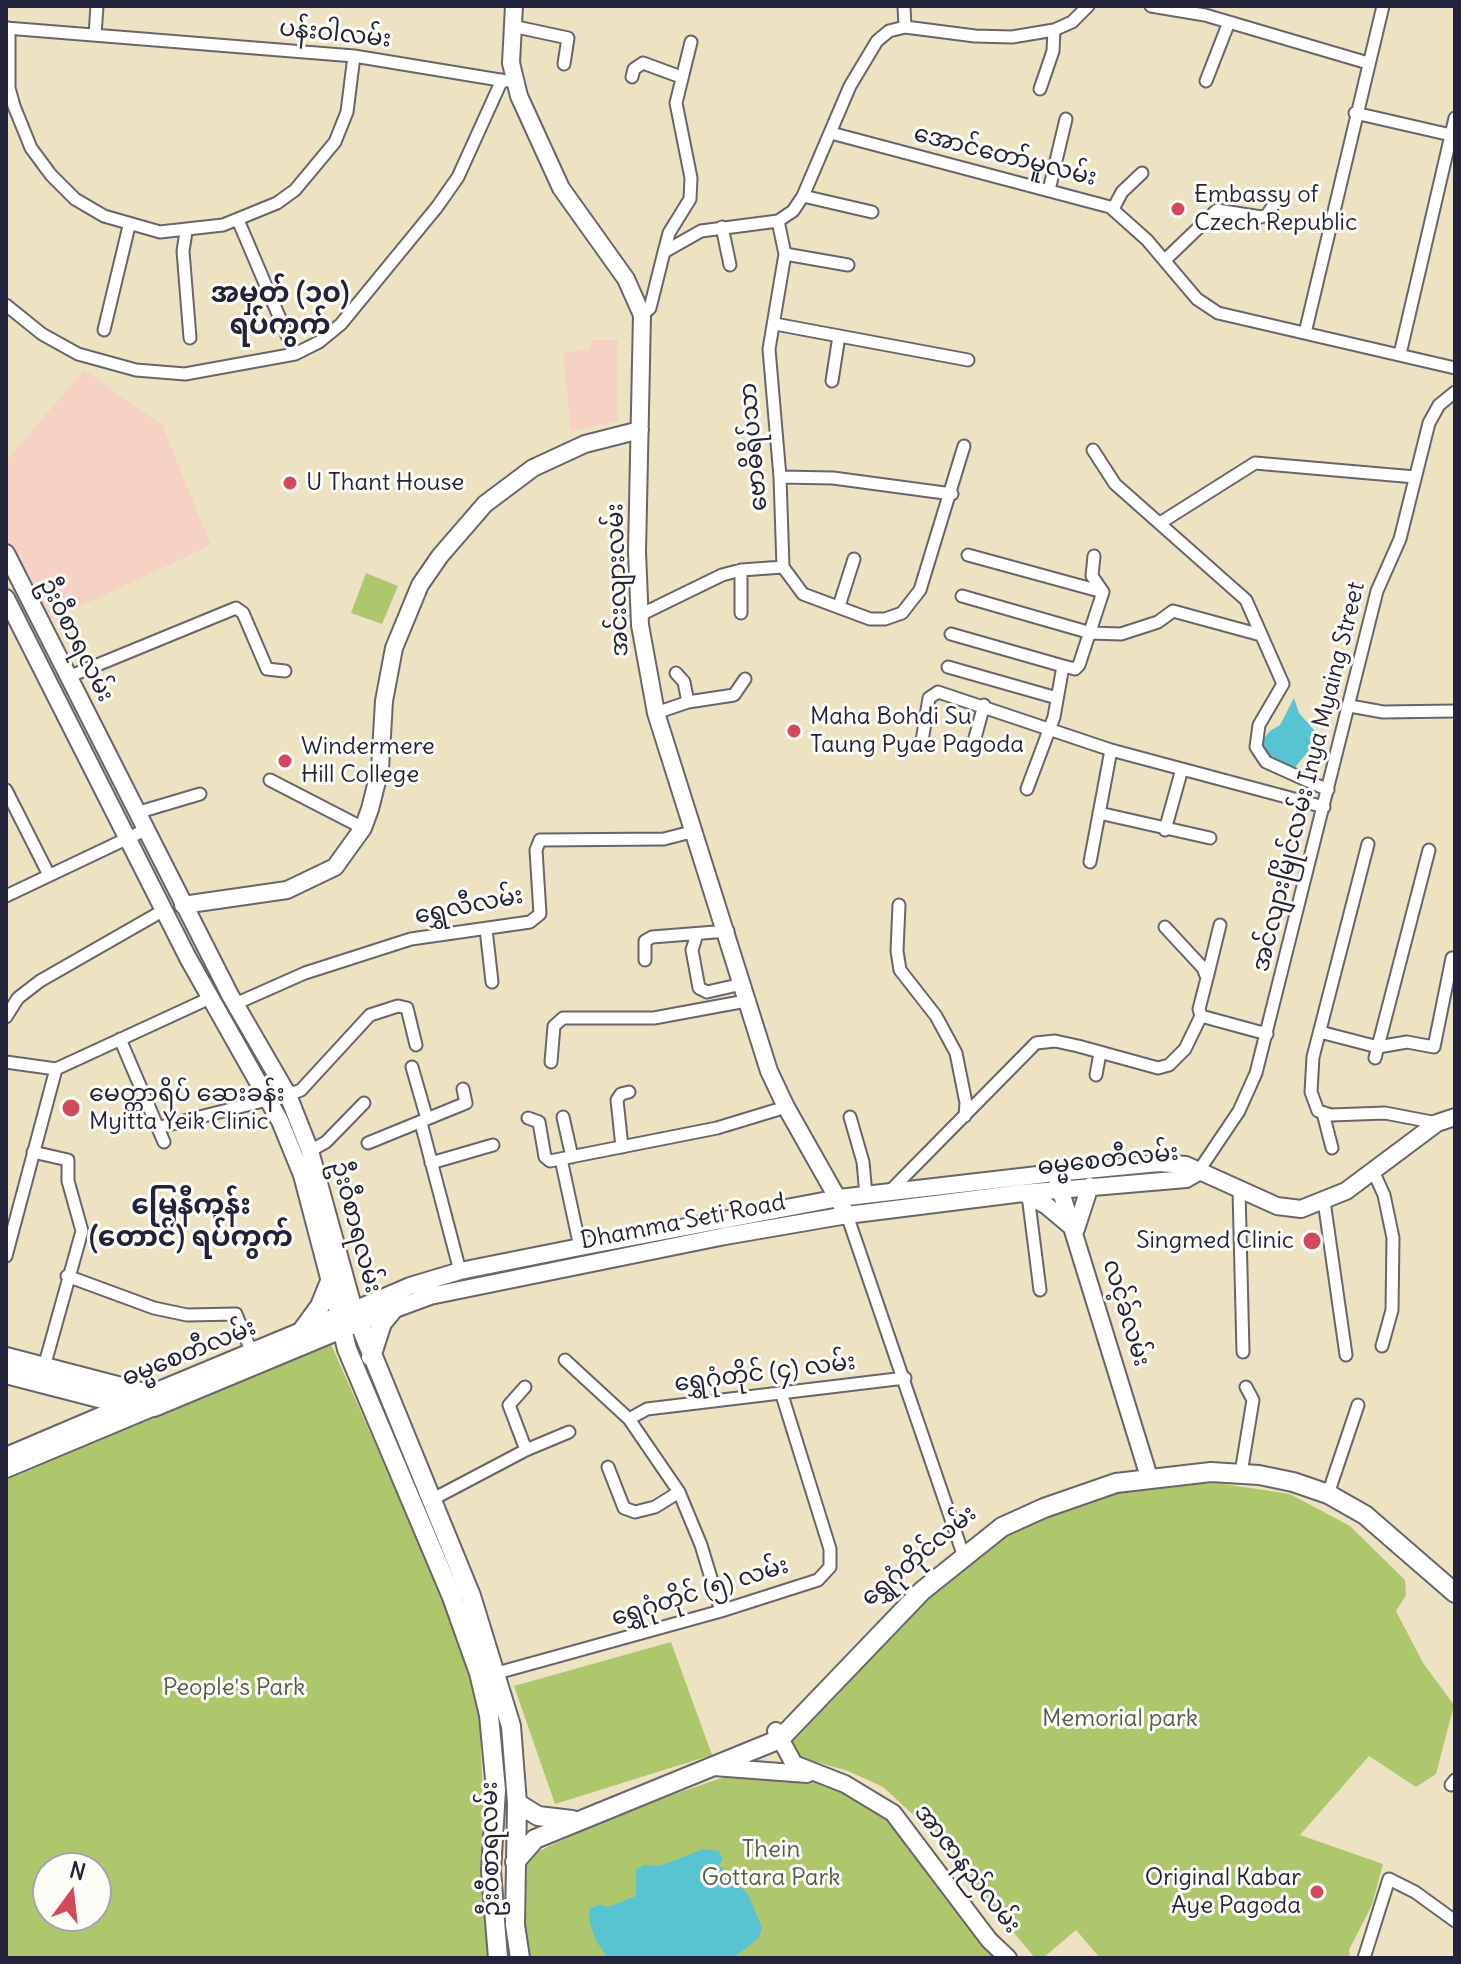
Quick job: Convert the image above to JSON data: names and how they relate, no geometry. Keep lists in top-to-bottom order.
{
  "streets": {
    "main road": [
      "အင်းလျားလမ်း",
      "ဦးဝီစာရလမ်း",
      "ဓမ္မစေတီလမ်း",
      "Dhamma Seti Road",
      "လင့်ခ်လမ်း",
      "ရွှေဂုံတိုင်လမ်း",
      "အာဇာနည်လမ်း"
    ],
    "street": [
      "ပန်းဝါလမ်း",
      "အောင်တော်မူလမ်း",
      "ဗောဓိရိပ်သာ",
      "အင်လျားမြိုင်လမ်း Inya Myaing Street",
      "ရွှေလီလမ်း",
      "ရွှေဂုံတိုင် (၄) လမ်း",
      "ရွှေဂုံတိုင် (၅) လမ်း"
    ]
  },
  "crossings": [
    ["ပန်းဝါလမ်း", "အင်းလျားလမ်း"],
    ["အင်းလျားလမ်း", "ရွှေလီလမ်း"],
    ["အင်းလျားလမ်း", "Dhamma Seti Road"],
    ["ဦးဝီစာရလမ်း", "ရွှေလီလမ်း"],
    ["ဦးဝီစာရလမ်း", "ဓမ္မစေတီလမ်း"],
    ["ဦးဝီစာရလမ်း", "Dhamma Seti Road"],
    ["ဦးဝီစာရလမ်း", "ရွှေဂုံတိုင်လမ်း"],
    ["ဦးဝီစာရလမ်း", "ရွှေဂုံတိုင် (၅) လမ်း"],
    ["အင်လျားမြိုင်လမ်း Inya Myaing Street", "ဓမ္မစေတီလမ်း"],
    ["ဓမ္မစေတီလမ်း", "Dhamma Seti Road"],
    ["ဓမ္မစေတီလမ်း", "လင့်ခ်လမ်း"],
    ["Dhamma Seti Road", "လင့်ခ်လမ်း"],
    ["လင့်ခ်လမ်း", "ရွှေဂုံတိုင်လမ်း"],
    ["ရွှေဂုံတိုင် (၄) လမ်း", "ရွှေဂုံတိုင် (၅) လမ်း"],
    ["ရွှေဂုံတိုင်လမ်း", "အာဇာနည်လမ်း"]
  ],
  "districts": ["အမှတ် (၁၀) ရပ်ကွက်", "မြေနီကုန်း (တောင်) ရပ်ကွက်"],
  "parks": ["People's Park", "Memorial park", "Thein Gottara Park"],
  "places": [
    "Embassy of Czech Republic",
    "U Thant House",
    "Maha Bohdi Su Taung Pyae Pagoda",
    "Windermere Hill College",
    "မေတ္တာရိပ် ဆေးခန်း Myitta Yeik Clinic",
    "Singmed Clinic",
    "Original Kabar Aye Pagoda"
  ],
  "north": "top"
}
